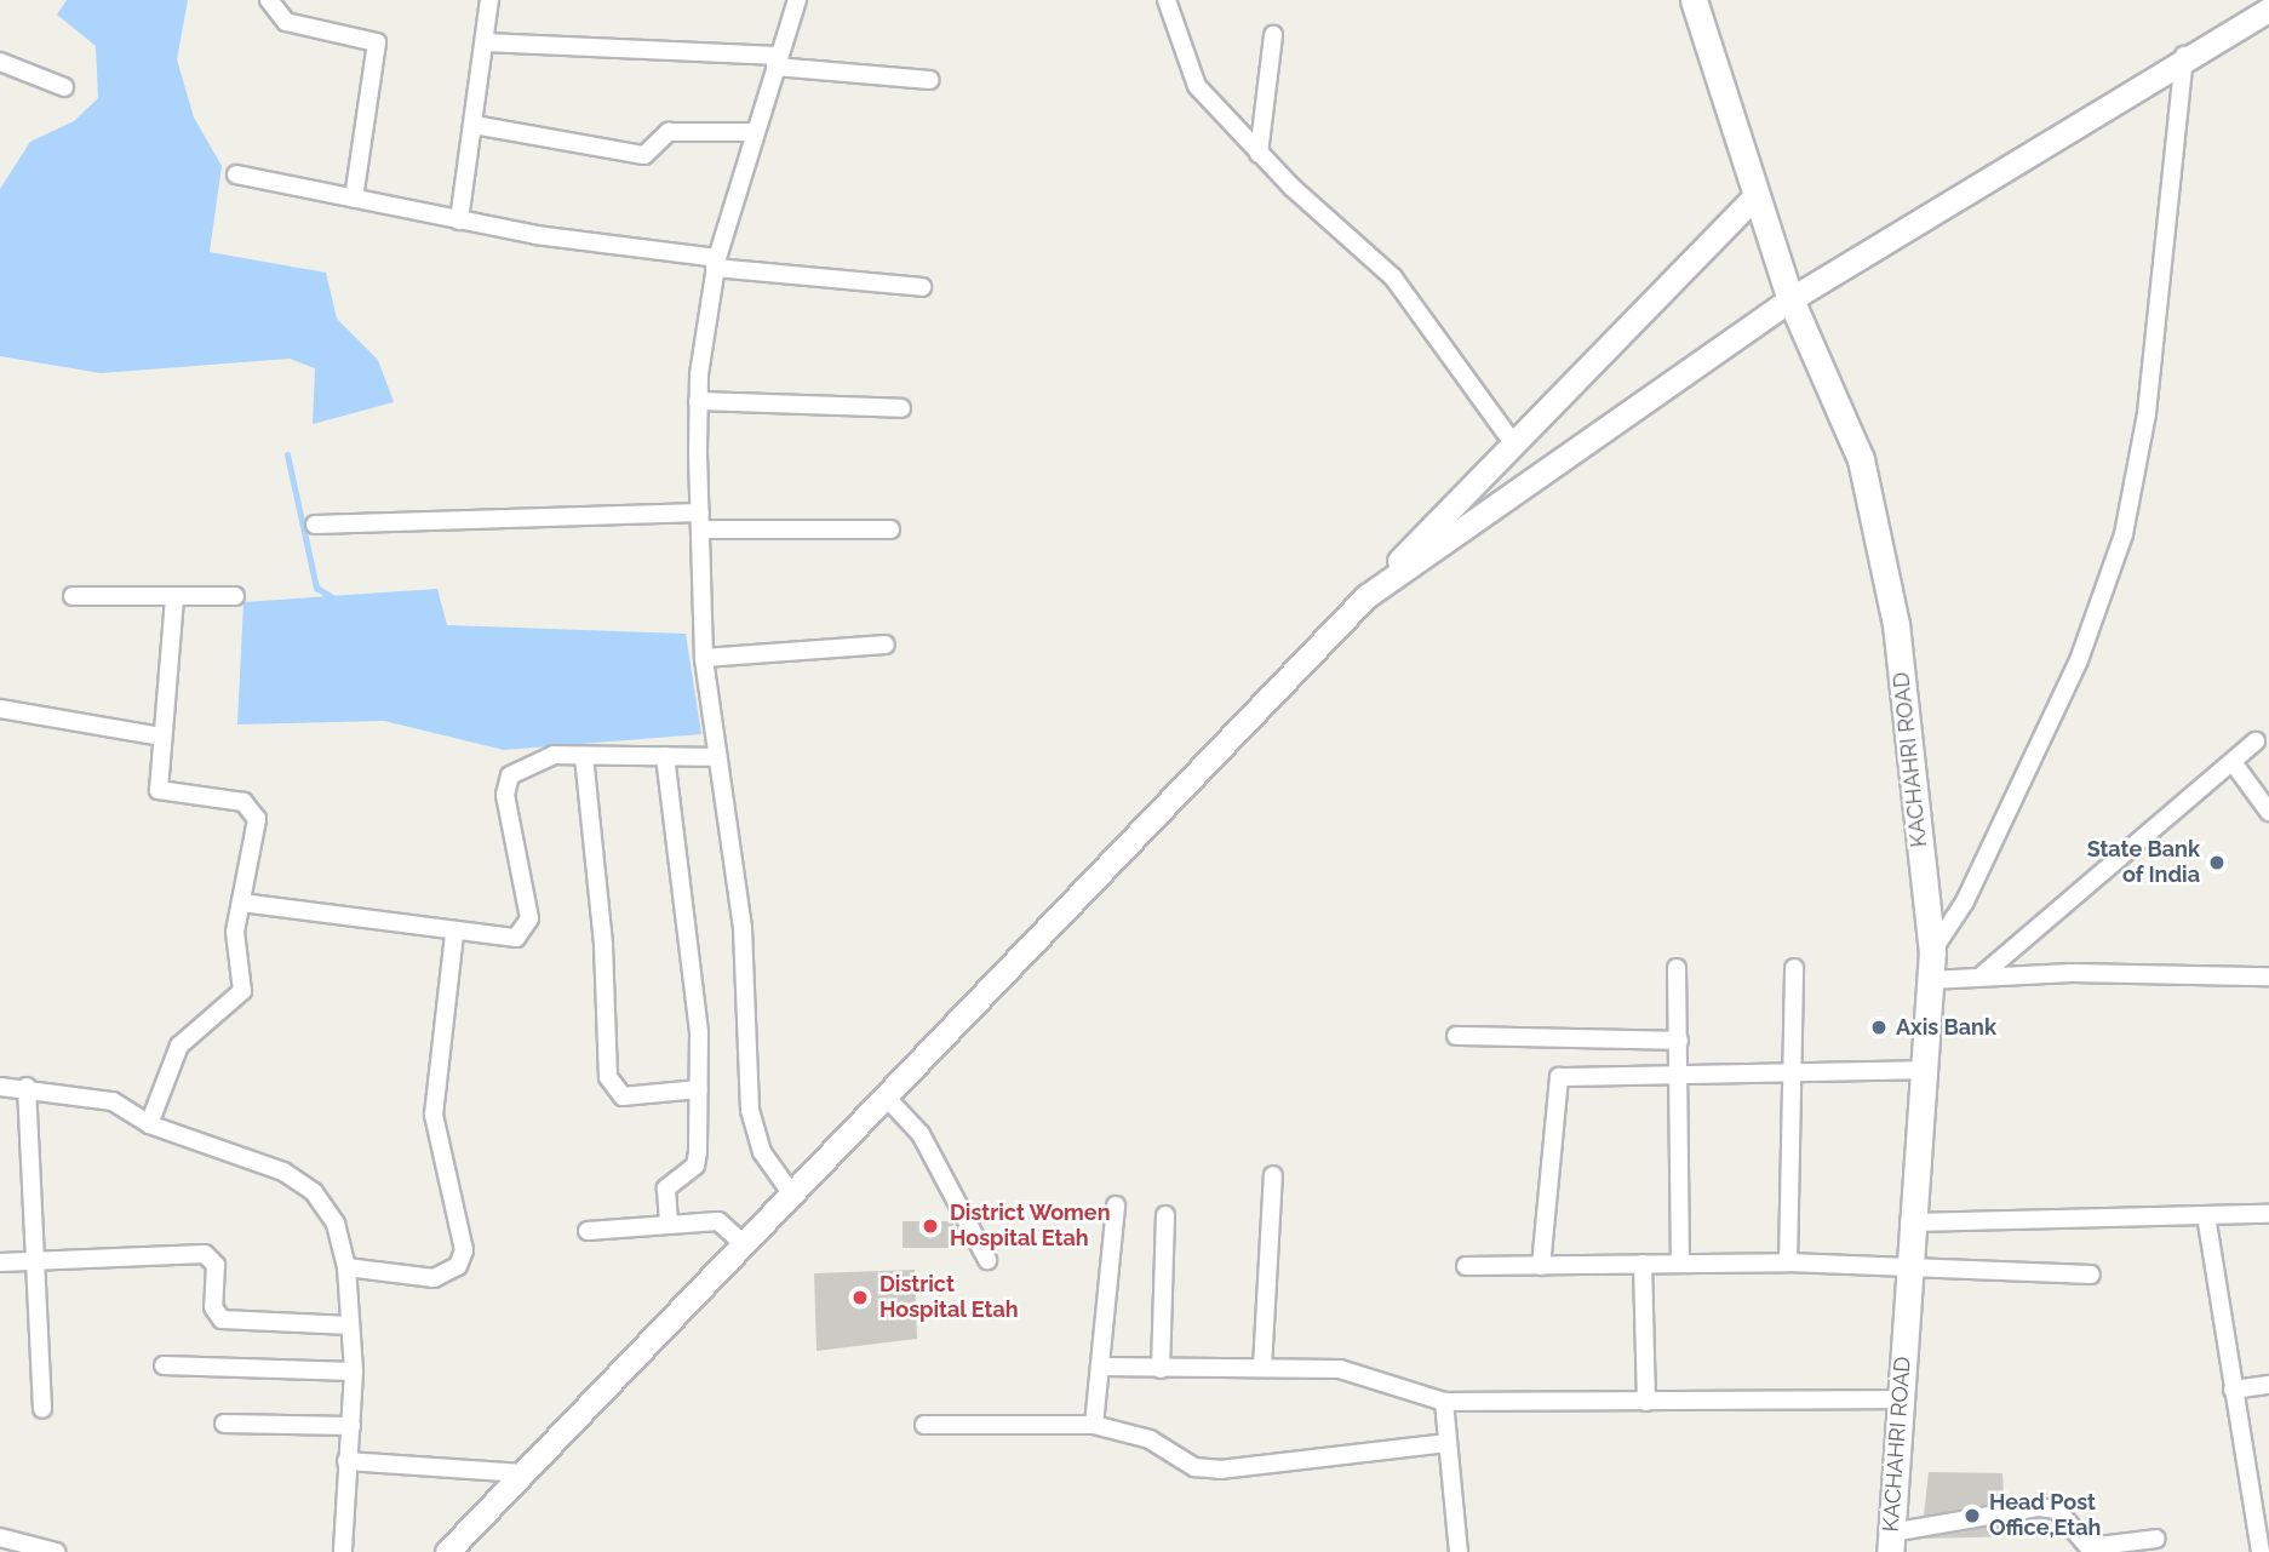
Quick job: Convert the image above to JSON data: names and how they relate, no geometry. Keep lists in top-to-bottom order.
{
  "streets": {
    "main road": ["KACHAHRI ROAD"]
  },
  "places": [
    "State Bank of India",
    "Axis Bank",
    "District Women Hospital Etah",
    "District Hospital Etah",
    "Head Post Office,Etah"
  ]
}
